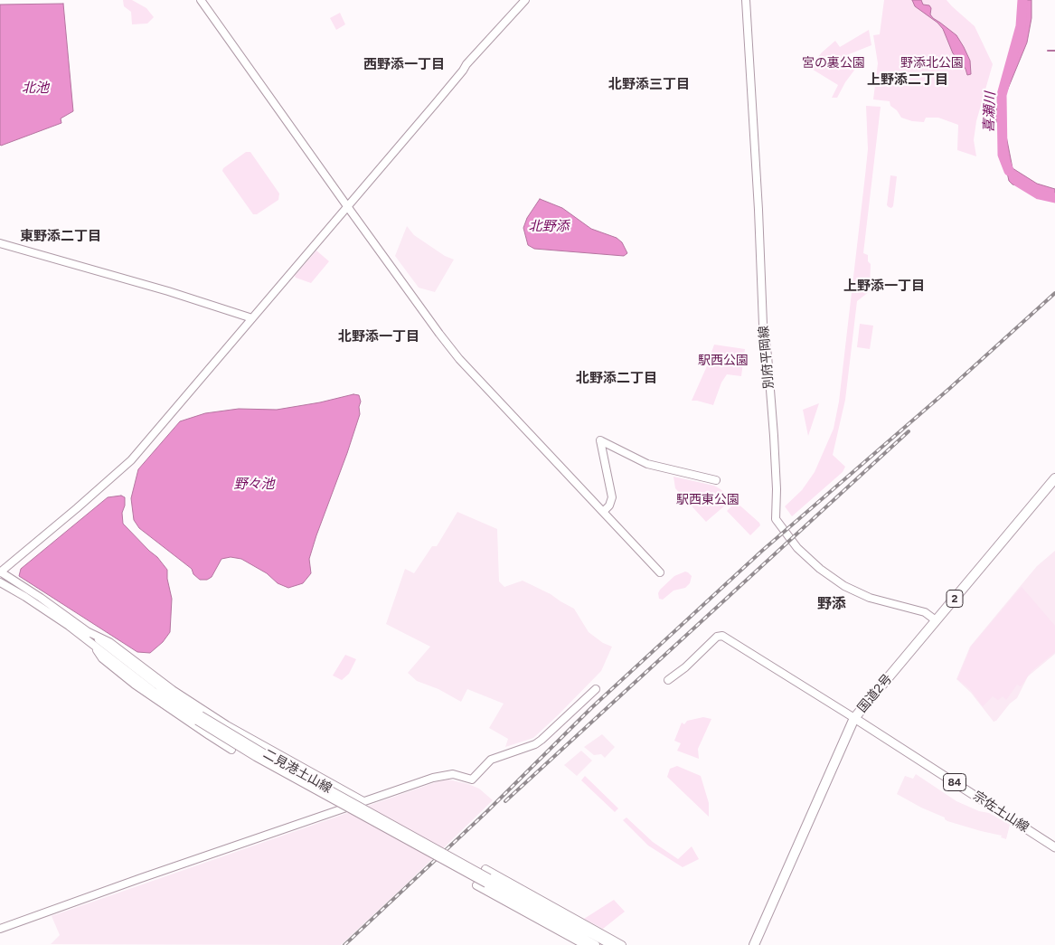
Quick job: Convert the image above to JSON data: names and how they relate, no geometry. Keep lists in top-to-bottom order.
{
  "streets": {
    "highway": ["2", "国道2号"],
    "main road": ["84", "宗佐土山線"],
    "street": ["別府平岡線", "二見港土山線"]
  },
  "crossings": [
    ["別府平岡線", "国道2号"],
    ["国道2号", "宗佐土山線"]
  ],
  "districts": [
    "西野添一丁目",
    "上野添二丁目",
    "北野添三丁目",
    "東野添二丁目",
    "上野添一丁目",
    "北野添一丁目",
    "北野添二丁目",
    "野添"
  ],
  "water": [
    "北池",
    "喜瀬川",
    "北野添",
    "野々池"
  ],
  "parks": [
    "宮の裏公園",
    "野添北公園",
    "駅西公園",
    "駅西東公園"
  ]
}
